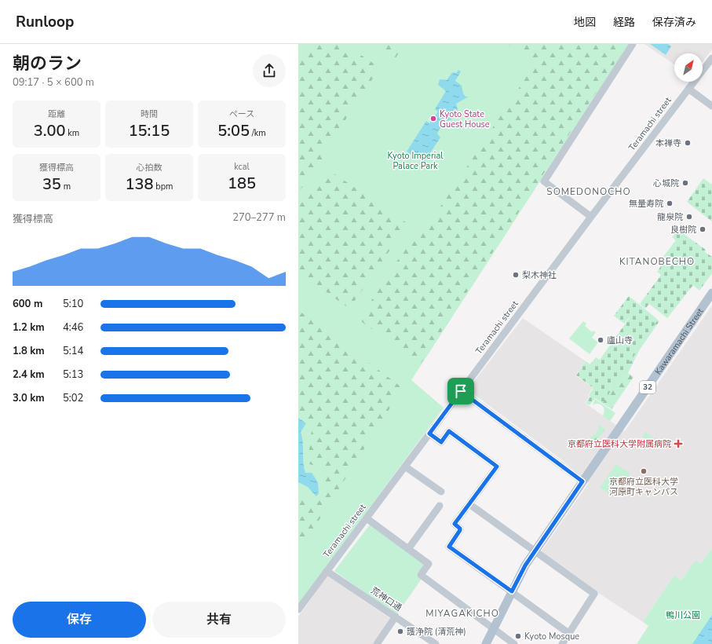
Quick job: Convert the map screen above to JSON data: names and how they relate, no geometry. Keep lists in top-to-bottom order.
{
  "streets": {
    "main road": ["Kawaramachi Street", "32"],
    "street": ["Teramachi street", "荒神口通"]
  },
  "crossings": [
    ["Teramachi street", "荒神口通"]
  ],
  "districts": ["SOMEDONOCHO", "KITANOBECHO", "MIYAGAKICHO"],
  "parks": ["Kyoto Imperial Palace Park", "鴨川公園"],
  "places": {
    "other": [
      "Kyoto State Guest House",
      "本禅寺",
      "心城院",
      "無量寿院",
      "龍泉院",
      "良樹院",
      "梨木神社",
      "廬山寺",
      "京都府立医科大学 河原町キャンパス",
      "護浄院 (清荒神)",
      "Kyoto Mosque"
    ],
    "health": ["京都府立医科大学附属病院"]
  },
  "north": "top right",
  "page": {
    "header": "Runloop",
    "nav": ["地図", "経路", "保存済み"],
    "heading": ["朝のラン", "09:17 · 5 × 600 m"],
    "stats": [
      ["距離", "3.00 km"],
      ["時間", "15:15"],
      ["ペース", "5:05 /km"],
      ["獲得標高", "35 m"],
      ["心拍数", "138 bpm"],
      ["kcal", "185"]
    ],
    "chart": ["獲得標高", "270–277 m"],
    "list": [
      {
        "name": "600 m",
        "note": "5:10"
      },
      {
        "name": "1.2 km",
        "note": "4:46"
      },
      {
        "name": "1.8 km",
        "note": "5:14"
      },
      {
        "name": "2.4 km",
        "note": "5:13"
      },
      {
        "name": "3.0 km",
        "note": "5:02"
      }
    ],
    "buttons": ["保存", "共有"]
  }
}
